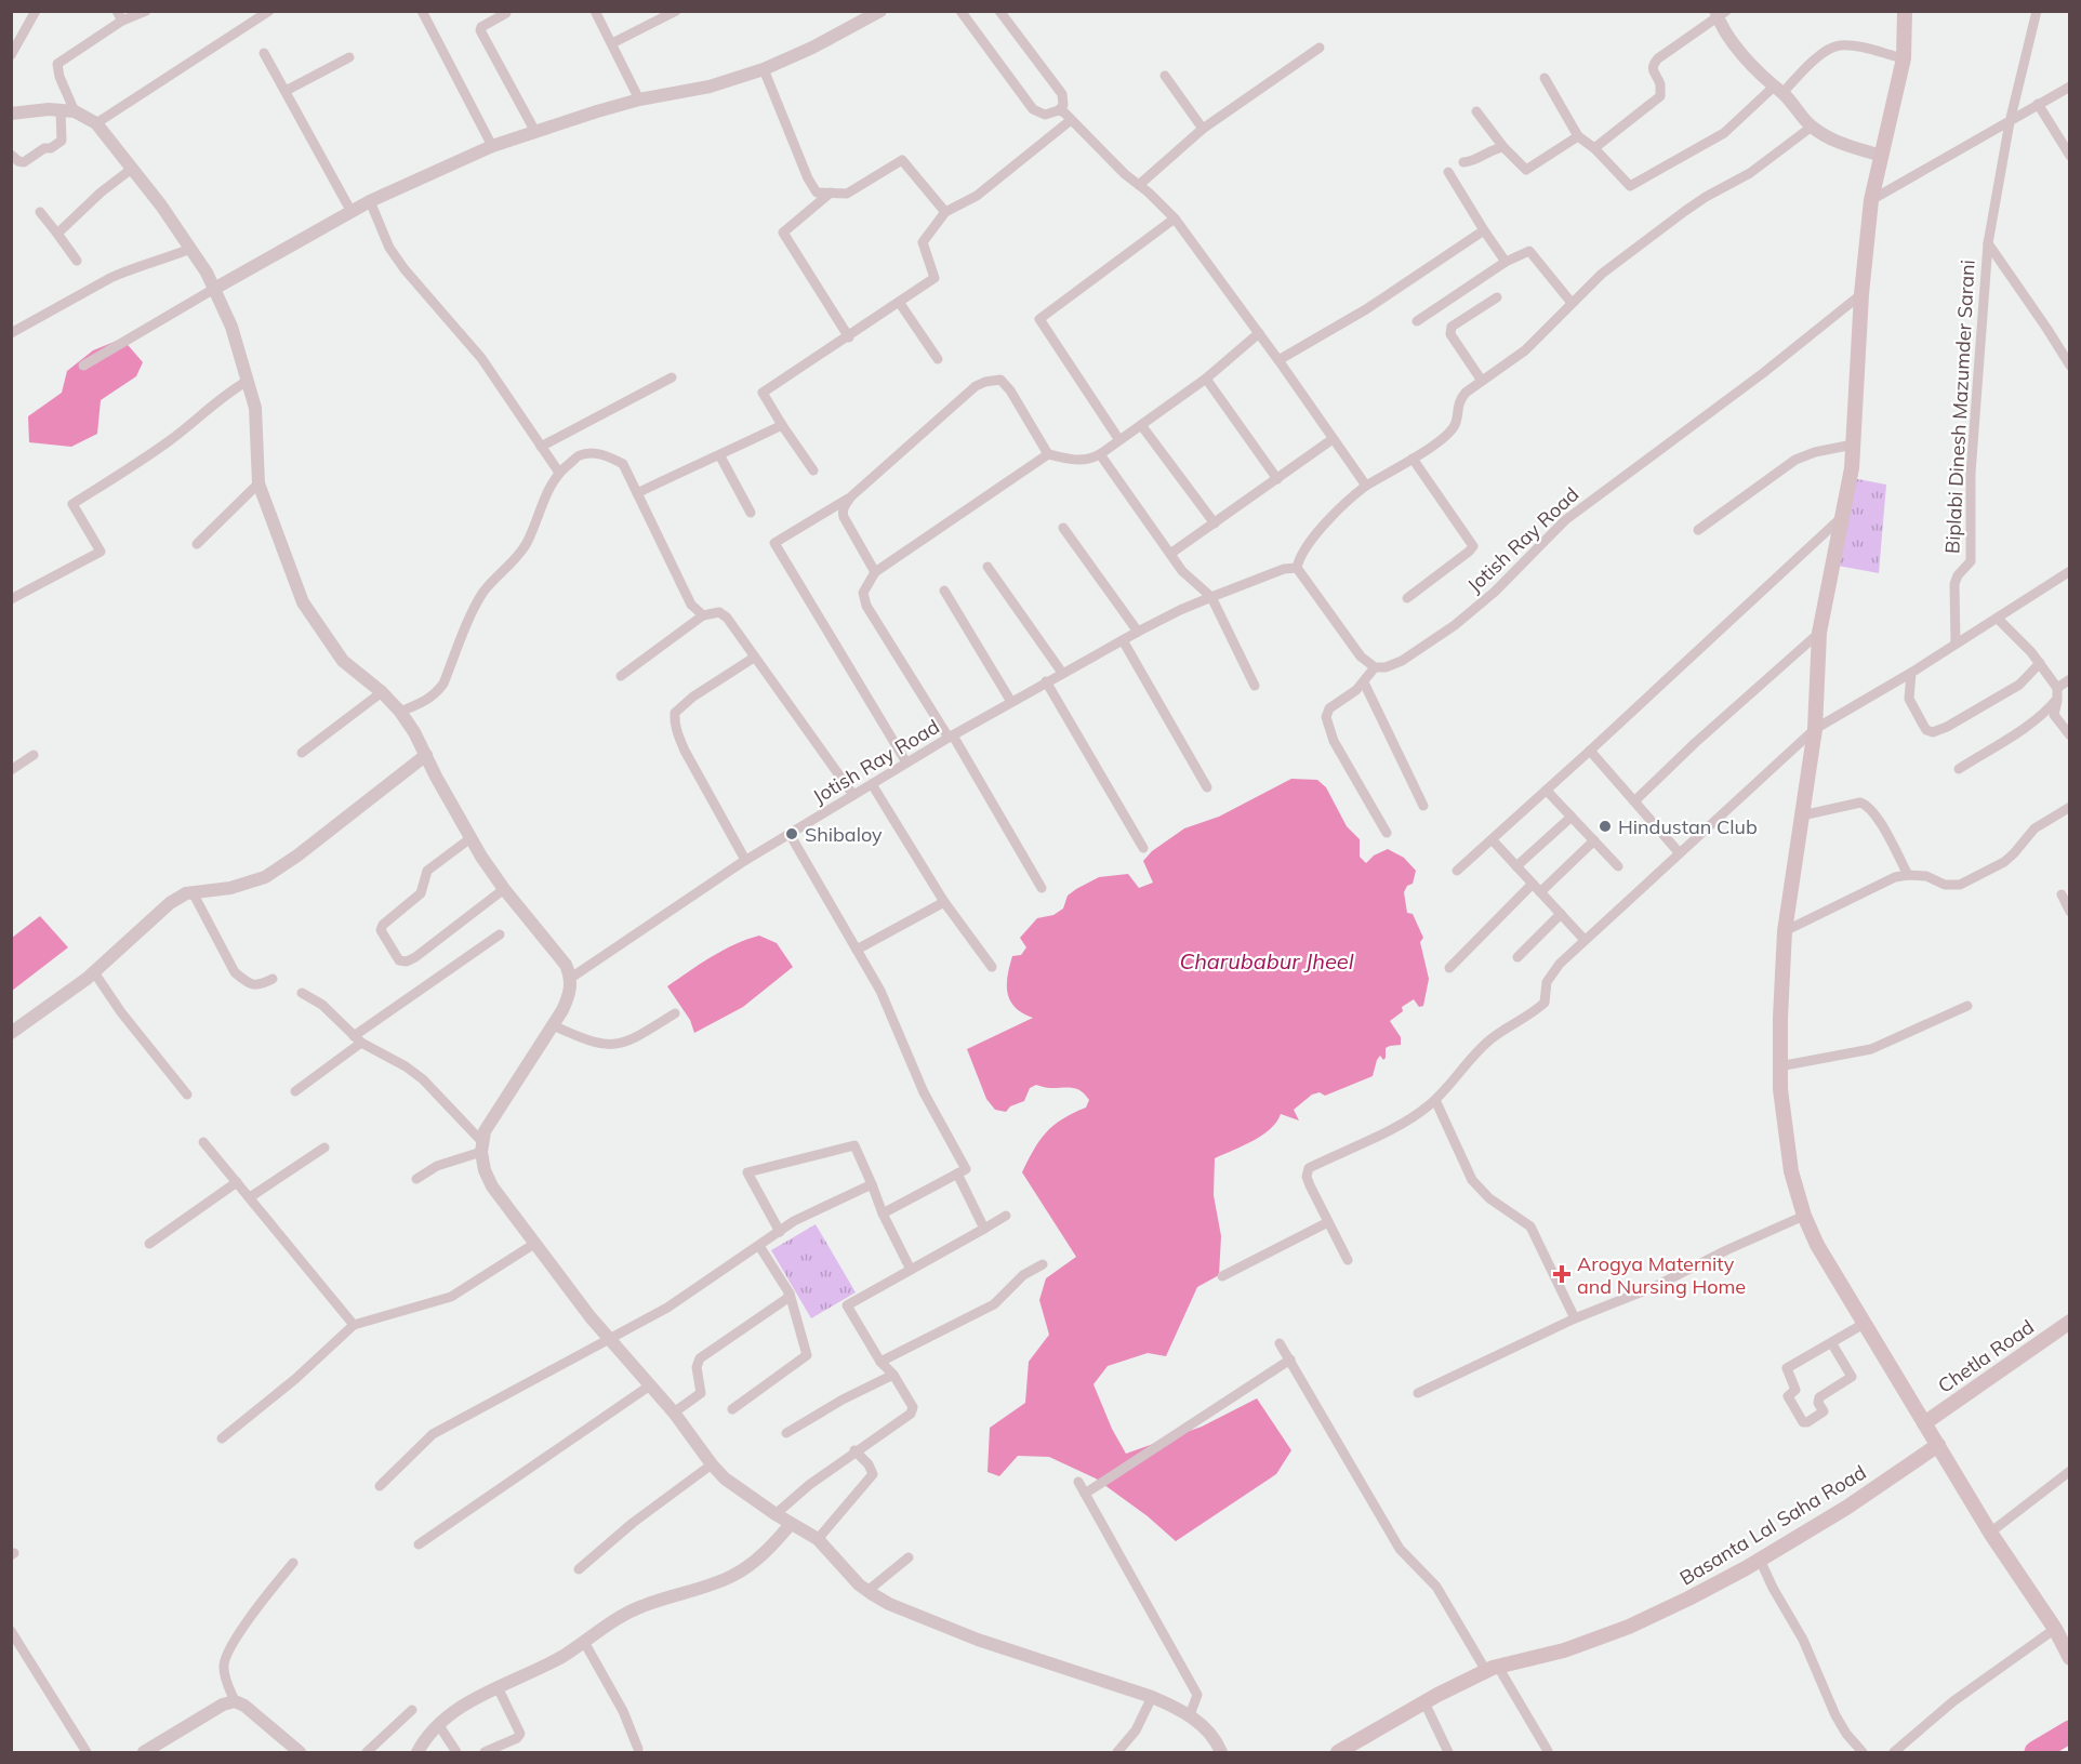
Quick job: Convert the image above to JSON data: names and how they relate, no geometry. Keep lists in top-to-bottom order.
{
  "streets": {
    "main road": ["Chetla Road", "Basanta Lal Saha Road"],
    "street": ["Biplabi Dinesh Mazumder Sarani", "Jotish Ray Road"]
  },
  "water": ["Charubabur Jheel"],
  "places": {
    "other": ["Hindustan Club", "Shibaloy"],
    "health": ["Arogya Maternity and Nursing Home"]
  }
}
